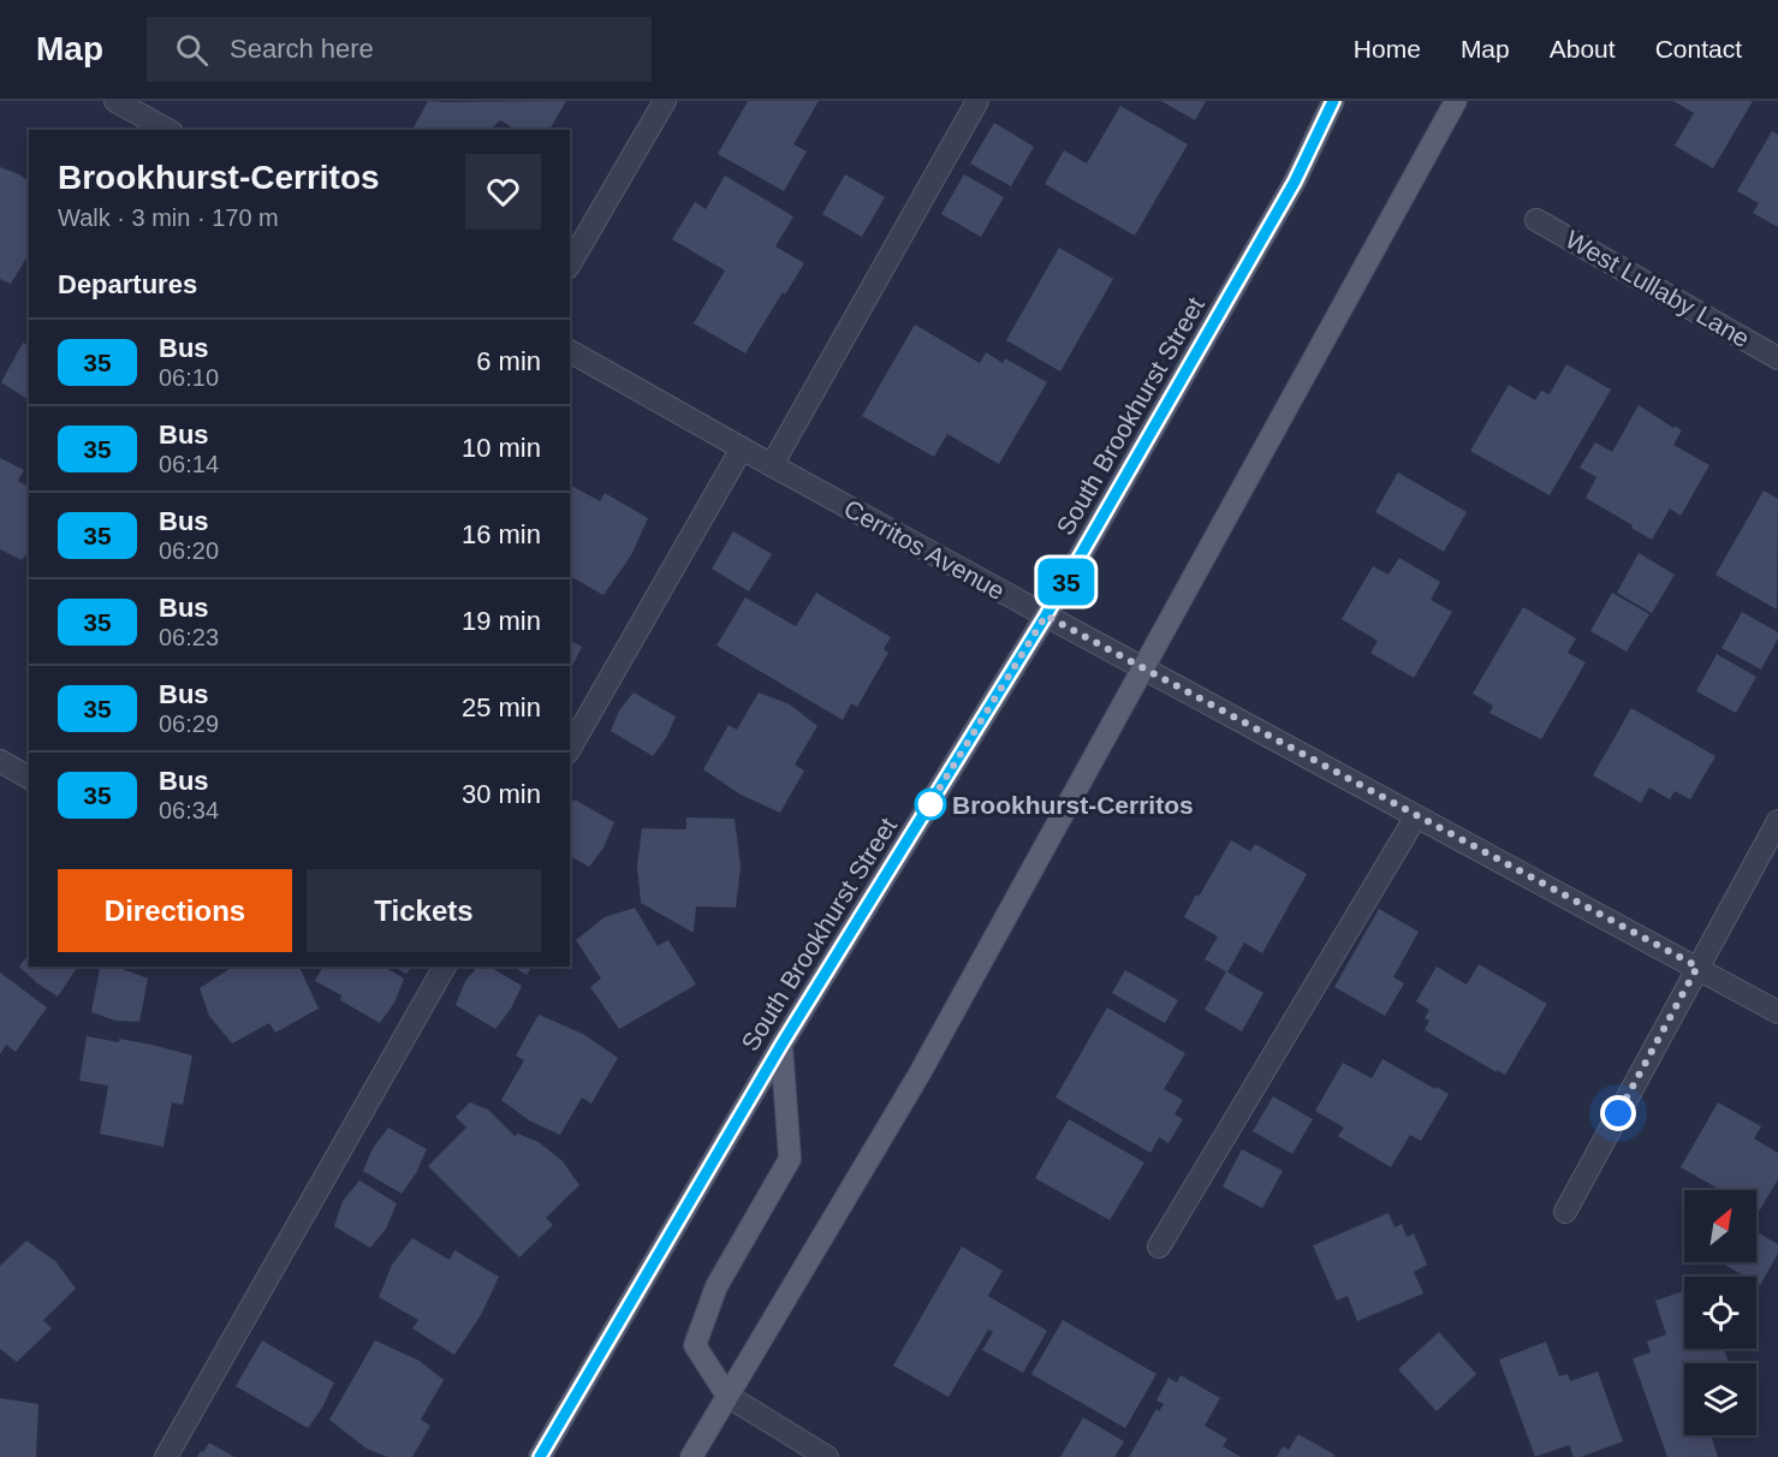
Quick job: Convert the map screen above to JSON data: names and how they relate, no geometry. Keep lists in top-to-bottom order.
{
  "streets": {
    "main road": ["South Brookhurst Street"],
    "street": ["West Lullaby Lane", "Cerritos Avenue"]
  },
  "crossings": [
    ["South Brookhurst Street", "Cerritos Avenue"]
  ],
  "places": ["Brookhurst-Cerritos"],
  "lines": ["bus line 35"],
  "north": "top right",
  "page": {
    "header": "Map",
    "search": "Search here",
    "nav": [
      "Home",
      "Map",
      "About",
      "Contact"
    ],
    "on_map": "35",
    "heading": [
      ["Brookhurst-Cerritos", "Walk · 3 min · 170 m"],
      "Departures"
    ],
    "list": [
      {
        "mark": "35",
        "name": "Bus",
        "note": "06:10",
        "value": "6 min"
      },
      {
        "mark": "35",
        "name": "Bus",
        "note": "06:14",
        "value": "10 min"
      },
      {
        "mark": "35",
        "name": "Bus",
        "note": "06:20",
        "value": "16 min"
      },
      {
        "mark": "35",
        "name": "Bus",
        "note": "06:23",
        "value": "19 min"
      },
      {
        "mark": "35",
        "name": "Bus",
        "note": "06:29",
        "value": "25 min"
      },
      {
        "mark": "35",
        "name": "Bus",
        "note": "06:34",
        "value": "30 min"
      }
    ],
    "buttons": ["Directions", "Tickets"]
  }
}
